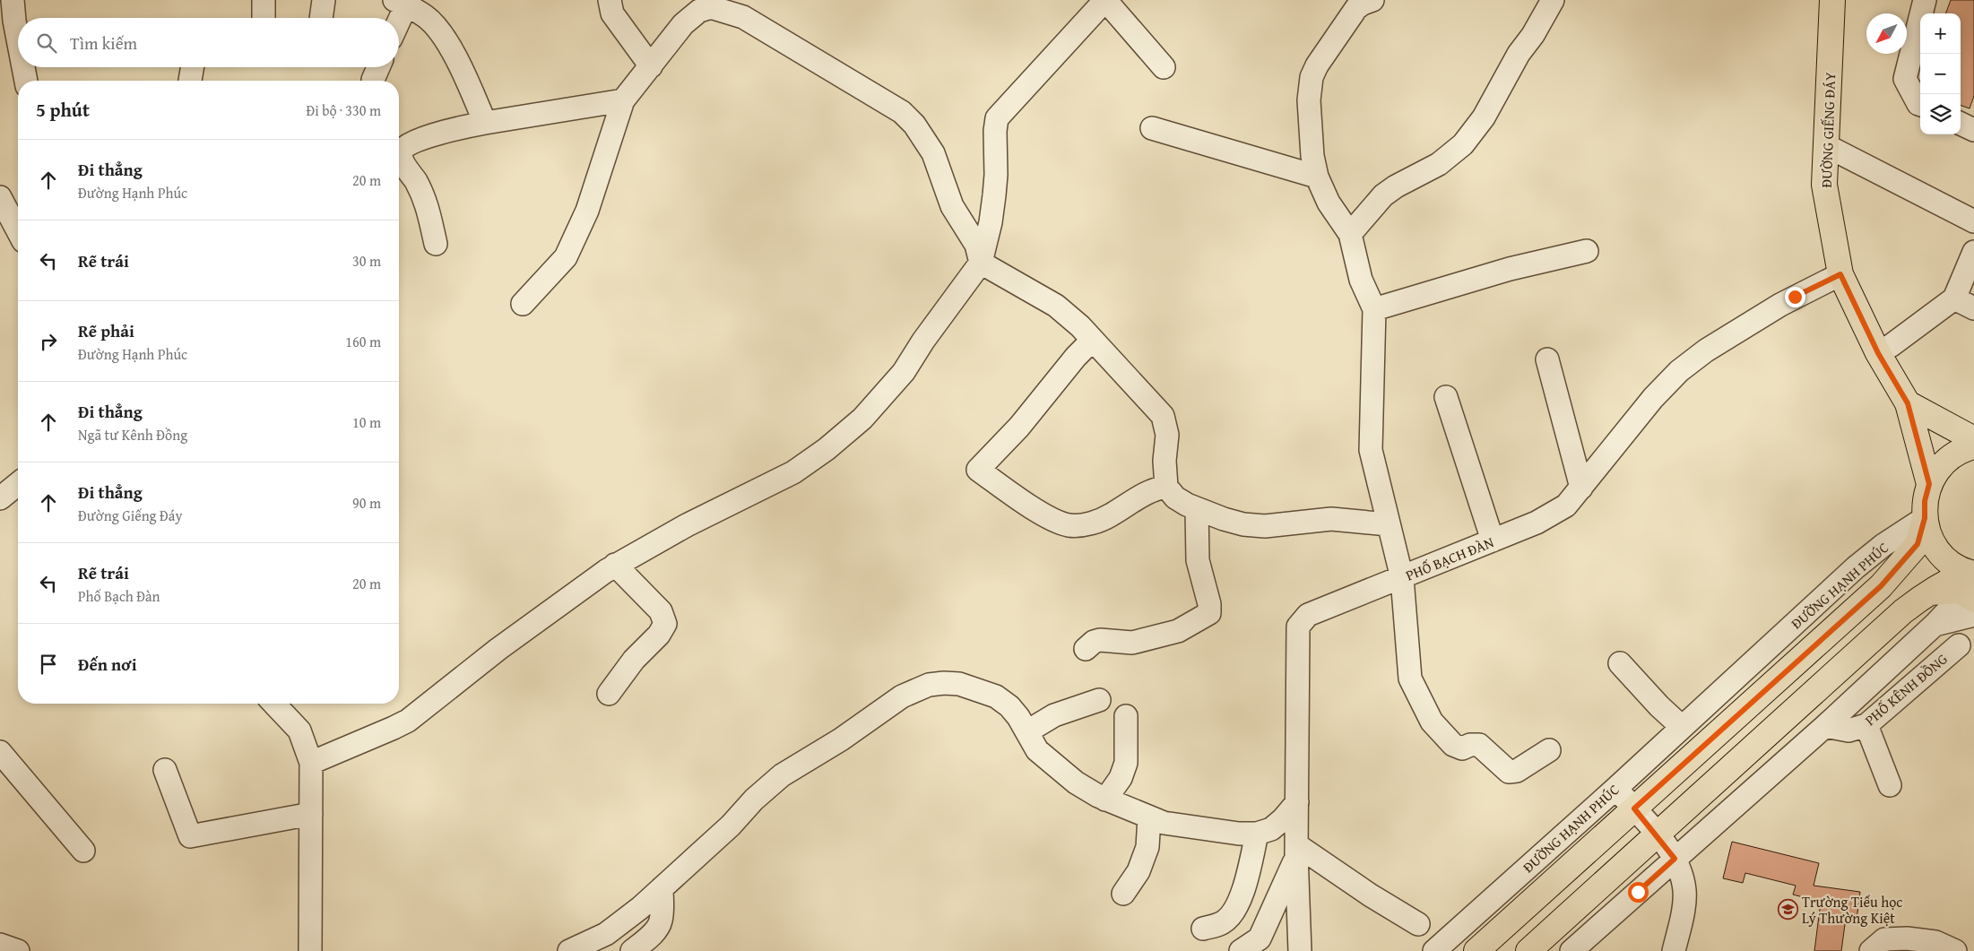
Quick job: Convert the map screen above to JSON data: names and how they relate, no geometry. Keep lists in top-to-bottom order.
{
  "streets": {
    "main road": ["ĐƯỜNG GIẾNG ĐÁY", "ĐƯỜNG HẠNH PHÚC"],
    "street": ["PHỐ BẠCH ĐÀN", "PHỐ KÊNH ĐỒNG"]
  },
  "crossings": [
    ["ĐƯỜNG GIẾNG ĐÁY", "PHỐ BẠCH ĐÀN"]
  ],
  "places": {
    "school or university": ["Trường Tiểu học Lý Thường Kiệt"]
  },
  "north": "bottom left",
  "page": {
    "map_buttons": ["+", "−"],
    "search": "Tìm kiếm",
    "heading": ["5 phút", "Đi bộ · 330 m"],
    "list": [
      ["Đi thẳng", "Đường Hạnh Phúc", "20 m"],
      ["Rẽ trái", "30 m"],
      ["Rẽ phải", "Đường Hạnh Phúc", "160 m"],
      ["Đi thẳng", "Ngã tư Kênh Đồng", "10 m"],
      ["Đi thẳng", "Đường Giếng Đáy", "90 m"],
      ["Rẽ trái", "Phố Bạch Đàn", "20 m"],
      "Đến nơi"
    ]
  }
}
